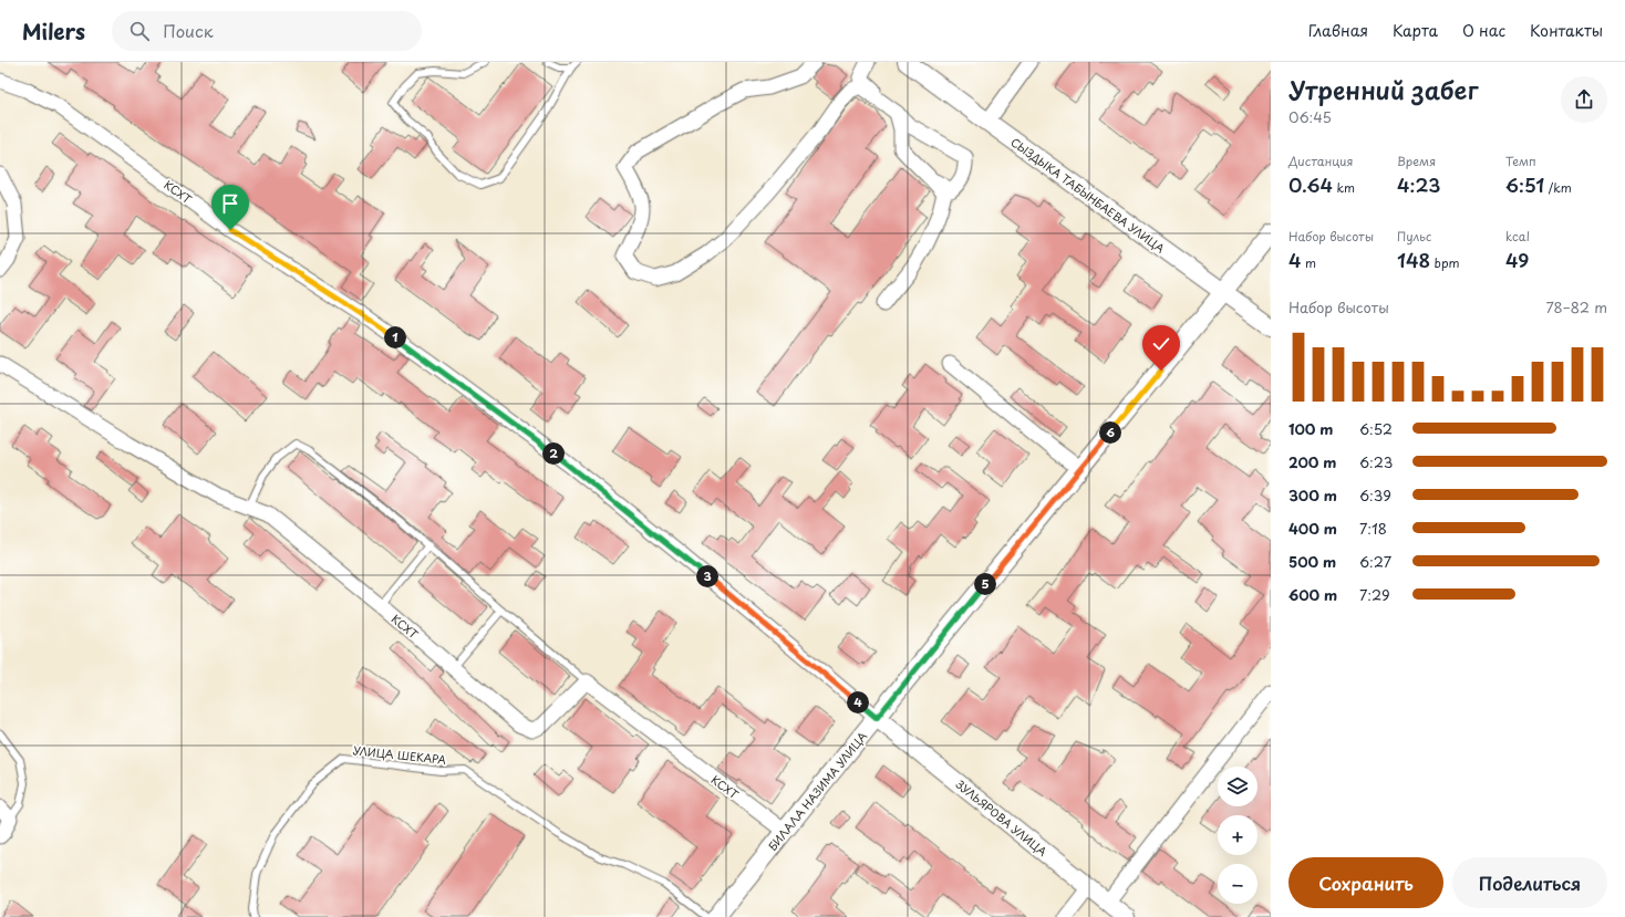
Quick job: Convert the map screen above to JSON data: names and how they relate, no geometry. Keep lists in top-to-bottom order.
{
  "streets": {
    "street": [
      "КСХТ",
      "СЫЗДЫКА ТАБЫНБАЕВА УЛИЦА",
      "БИЛАЛА НАЗИМА УЛИЦА",
      "ЗУЛЬЯРОВА УЛИЦА"
    ],
    "lane": ["УЛИЦА ШЕКАРА"]
  },
  "crossings": [
    ["КСХТ", "БИЛАЛА НАЗИМА УЛИЦА"],
    ["КСХТ", "ЗУЛЬЯРОВА УЛИЦА"],
    ["СЫЗДЫКА ТАБЫНБАЕВА УЛИЦА", "БИЛАЛА НАЗИМА УЛИЦА"],
    ["БИЛАЛА НАЗИМА УЛИЦА", "ЗУЛЬЯРОВА УЛИЦА"]
  ],
  "page": {
    "header": "Milers",
    "search": "Поиск",
    "nav": [
      "Главная",
      "Карта",
      "О нас",
      "Контакты"
    ],
    "heading": ["Утренний забег", "06:45"],
    "stats": [
      ["Дистанция", "0.64 km"],
      ["Время", "4:23"],
      ["Темп", "6:51 /km"],
      ["Набор высоты", "4 m"],
      ["Пульс", "148 bpm"],
      ["kcal", "49"]
    ],
    "chart": ["Набор высоты", "78–82 m"],
    "pins": [
      "1",
      "6",
      "2",
      "3",
      "5",
      "4"
    ],
    "list": [
      {
        "name": "100 m",
        "note": "6:52"
      },
      {
        "name": "200 m",
        "note": "6:23"
      },
      {
        "name": "300 m",
        "note": "6:39"
      },
      {
        "name": "400 m",
        "note": "7:18"
      },
      {
        "name": "500 m",
        "note": "6:27"
      },
      {
        "name": "600 m",
        "note": "7:29"
      }
    ],
    "map_buttons": ["+", "−"],
    "buttons": ["Сохранить", "Поделиться"]
  }
}
